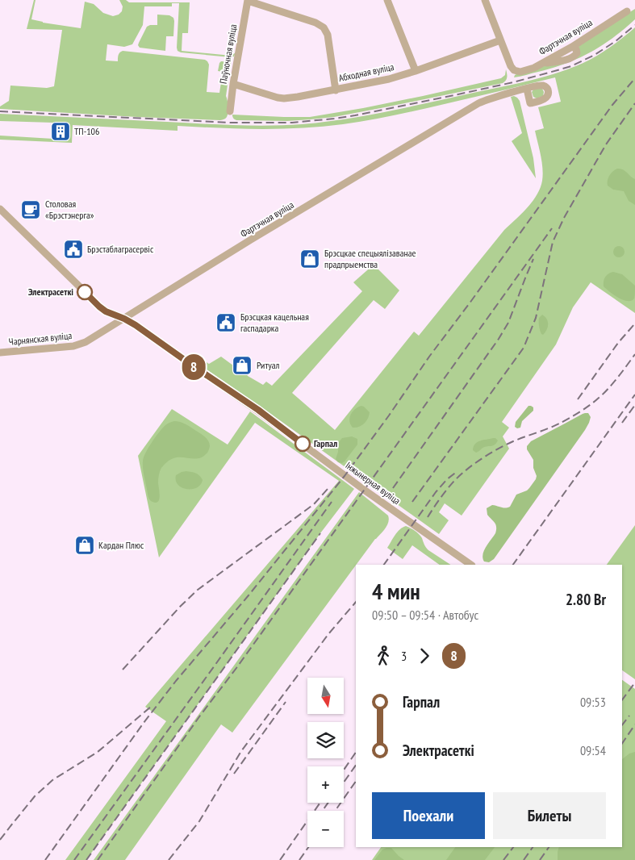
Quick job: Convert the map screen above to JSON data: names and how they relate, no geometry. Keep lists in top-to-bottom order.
{
  "streets": {
    "street": [
      "Фартэчная вуліца",
      "Паўночная вуліца",
      "Абходная вуліца",
      "Чарнянская вуліца",
      "Інжынерная вуліца"
    ]
  },
  "crossings": [
    ["Фартэчная вуліца", "Абходная вуліца"],
    ["Фартэчная вуліца", "Чарнянская вуліца"],
    ["Фартэчная вуліца", "Інжынерная вуліца"],
    ["Паўночная вуліца", "Абходная вуліца"],
    ["Чарнянская вуліца", "Інжынерная вуліца"]
  ],
  "places": {
    "building": ["ТП-106"],
    "cafe": ["Столовая «Брэстэнерга»"],
    "public building": ["Брэстаблаграсервіс", "Брэсцкая кацельная гаспадарка"],
    "shop": ["Брэсцкае спецыялізаванае прадпрыемства", "Ритуал", "Кардан Плюс"],
    "other": ["Электрасеткі", "Гарпал"]
  },
  "lines": ["bus line 8"],
  "north": "bottom",
  "page": {
    "on_map": "8",
    "heading": ["4 мин", "09:50 – 09:54 · Автобус", "2.80 Br"],
    "legs": ["3", "8"],
    "map_buttons": ["+", "−"],
    "list": [
      {
        "name": "Гарпал",
        "value": "09:53"
      },
      {
        "name": "Электрасеткі",
        "value": "09:54"
      }
    ],
    "buttons": ["Поехали", "Билеты"]
  }
}
